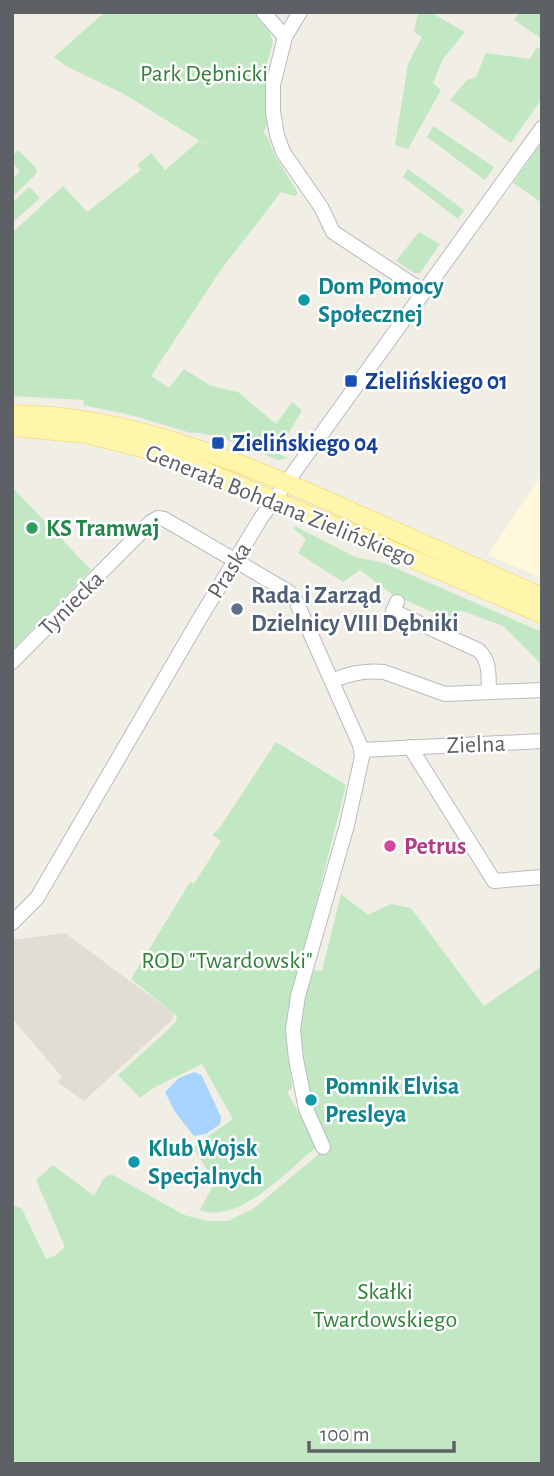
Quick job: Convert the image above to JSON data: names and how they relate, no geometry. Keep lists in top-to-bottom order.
{
  "streets": {
    "main road": ["Generała Bohdana Zielińskiego"],
    "street": ["Praska", "Tyniecka", "Zielna"]
  },
  "crossings": [
    ["Generała Bohdana Zielińskiego", "Praska"],
    ["Praska", "Tyniecka"]
  ],
  "parks": ["Park Dębnicki", "ROD \"Twardowski\"", "Skałki Twardowskiego"],
  "places": {
    "other": [
      "Dom Pomocy Społecznej",
      "KS Tramwaj",
      "Rada i Zarząd Dzielnicy VIII Dębniki",
      "Petrus",
      "Pomnik Elvisa Presleya",
      "Klub Wojsk Specjalnych"
    ],
    "transit": ["Zielińskiego 01", "Zielińskiego 04"]
  },
  "scale_bar": "100 m"
}
